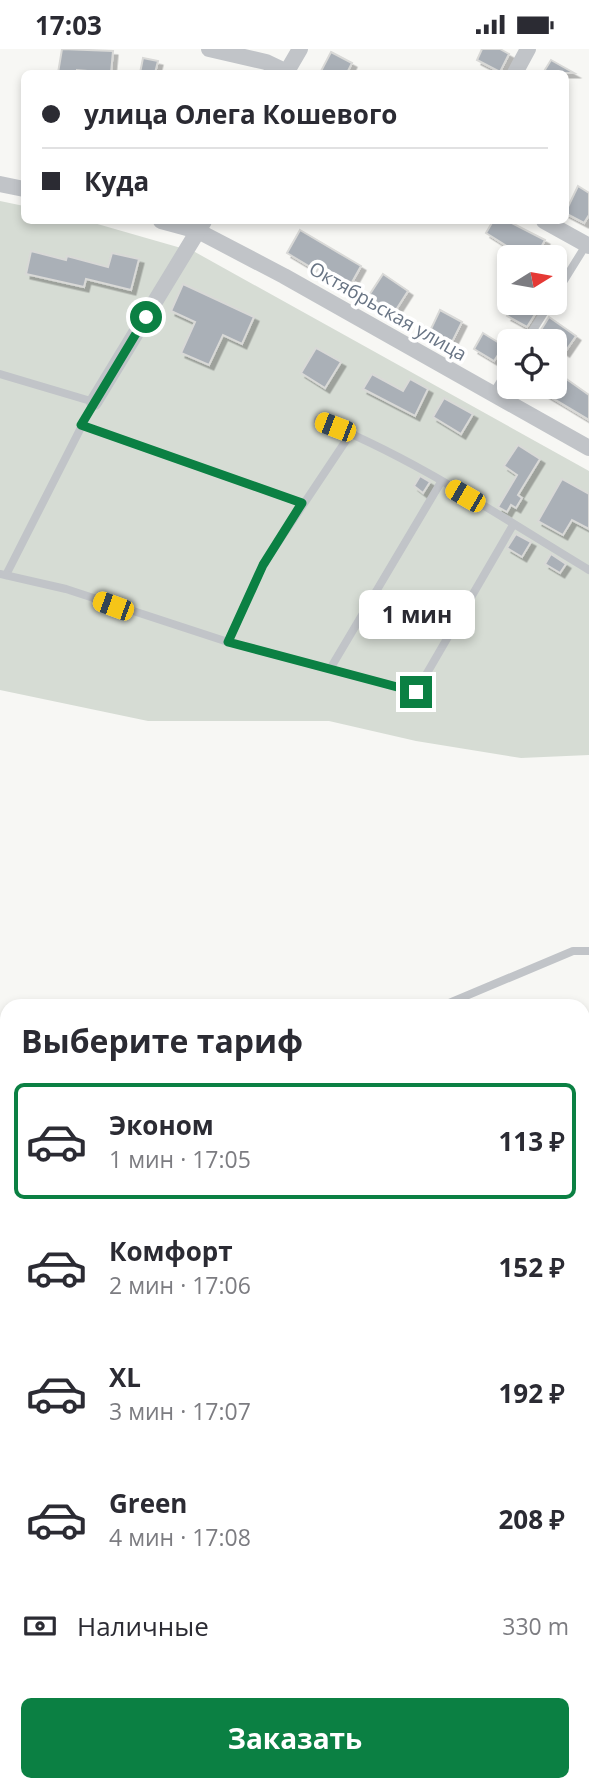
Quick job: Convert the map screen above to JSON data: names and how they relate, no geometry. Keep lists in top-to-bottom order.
{
  "streets": {
    "street": ["Октябрьская улица"]
  },
  "north": "right",
  "page": {
    "status": "17:03",
    "banner": ["улица Олега Кошевого", "Куда"],
    "bubble": "1 мин",
    "heading": "Выберите тариф",
    "list": [
      {
        "name": "Эконом",
        "note": "1 мин · 17:05",
        "value": "113 ₽"
      },
      {
        "name": "Комфорт",
        "note": "2 мин · 17:06",
        "value": "152 ₽"
      },
      {
        "name": "XL",
        "note": "3 мин · 17:07",
        "value": "192 ₽"
      },
      {
        "name": "Green",
        "note": "4 мин · 17:08",
        "value": "208 ₽"
      }
    ],
    "pay": ["Наличные", "330 m"],
    "buttons": "Заказать"
  }
}
